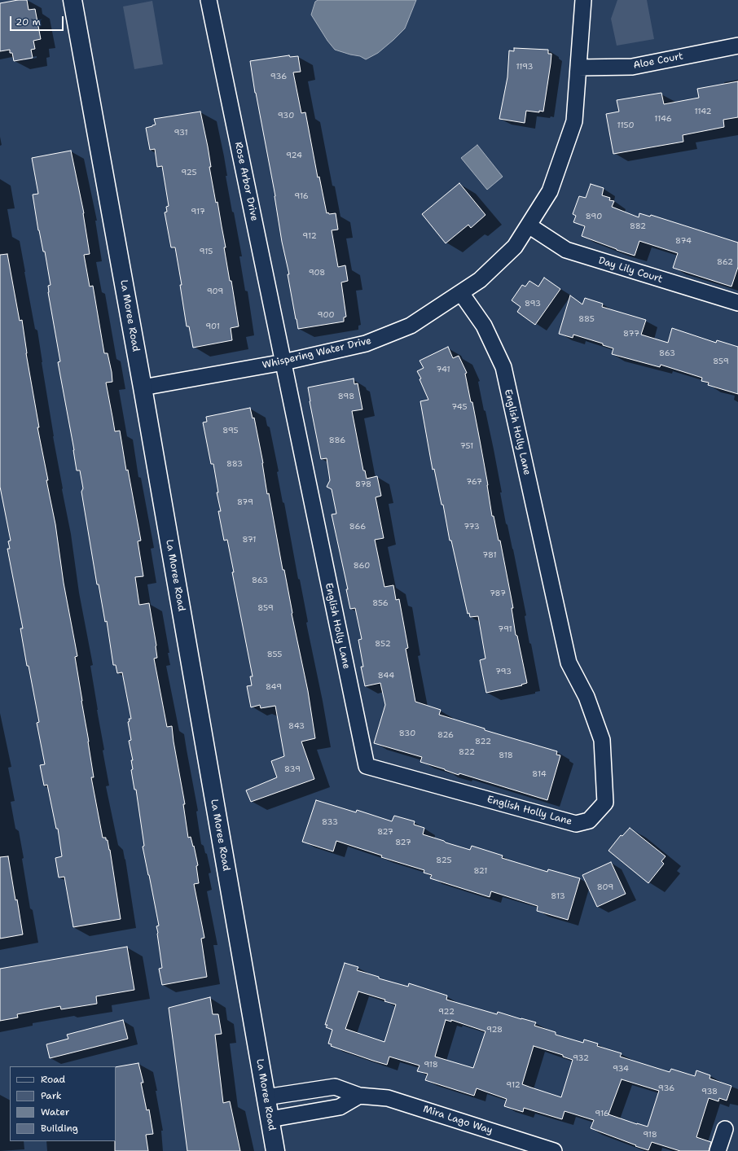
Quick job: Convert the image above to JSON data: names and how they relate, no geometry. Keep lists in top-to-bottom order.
{
  "streets": {
    "street": [
      "Aloe Court",
      "Rose Arbor Drive",
      "Day Lily Court",
      "La Moree Road",
      "Whispering Water Drive",
      "English Holly Lane",
      "Mira Lago Way"
    ]
  },
  "crossings": [
    ["Aloe Court", "Whispering Water Drive"],
    ["Rose Arbor Drive", "Whispering Water Drive"],
    ["Rose Arbor Drive", "English Holly Lane"],
    ["Day Lily Court", "Whispering Water Drive"],
    ["La Moree Road", "Whispering Water Drive"],
    ["La Moree Road", "Mira Lago Way"],
    ["Whispering Water Drive", "English Holly Lane"]
  ],
  "house_numbers": [
    "1193",
    "936",
    "1142",
    "930",
    "1146",
    "1150",
    "931",
    "924",
    "925",
    "916",
    "917",
    "890",
    "882",
    "912",
    "874",
    "915",
    "862",
    "908",
    "909",
    "893",
    "900",
    "885",
    "901",
    "877",
    "863",
    "859",
    "741",
    "898",
    "745",
    "895",
    "886",
    "751",
    "883",
    "767",
    "878",
    "879",
    "866",
    "773",
    "871",
    "781",
    "860",
    "863",
    "787",
    "856",
    "859",
    "791",
    "852",
    "855",
    "793",
    "844",
    "849",
    "843",
    "830",
    "826",
    "822",
    "822",
    "818",
    "839",
    "814",
    "833",
    "827",
    "827",
    "825",
    "821",
    "809",
    "813",
    "922",
    "928",
    "932",
    "918",
    "934",
    "912",
    "936",
    "938",
    "916",
    "918"
  ],
  "legend": [
    "Road",
    "Park",
    "Water",
    "Building"
  ],
  "scale_bar": "20 m"
}
